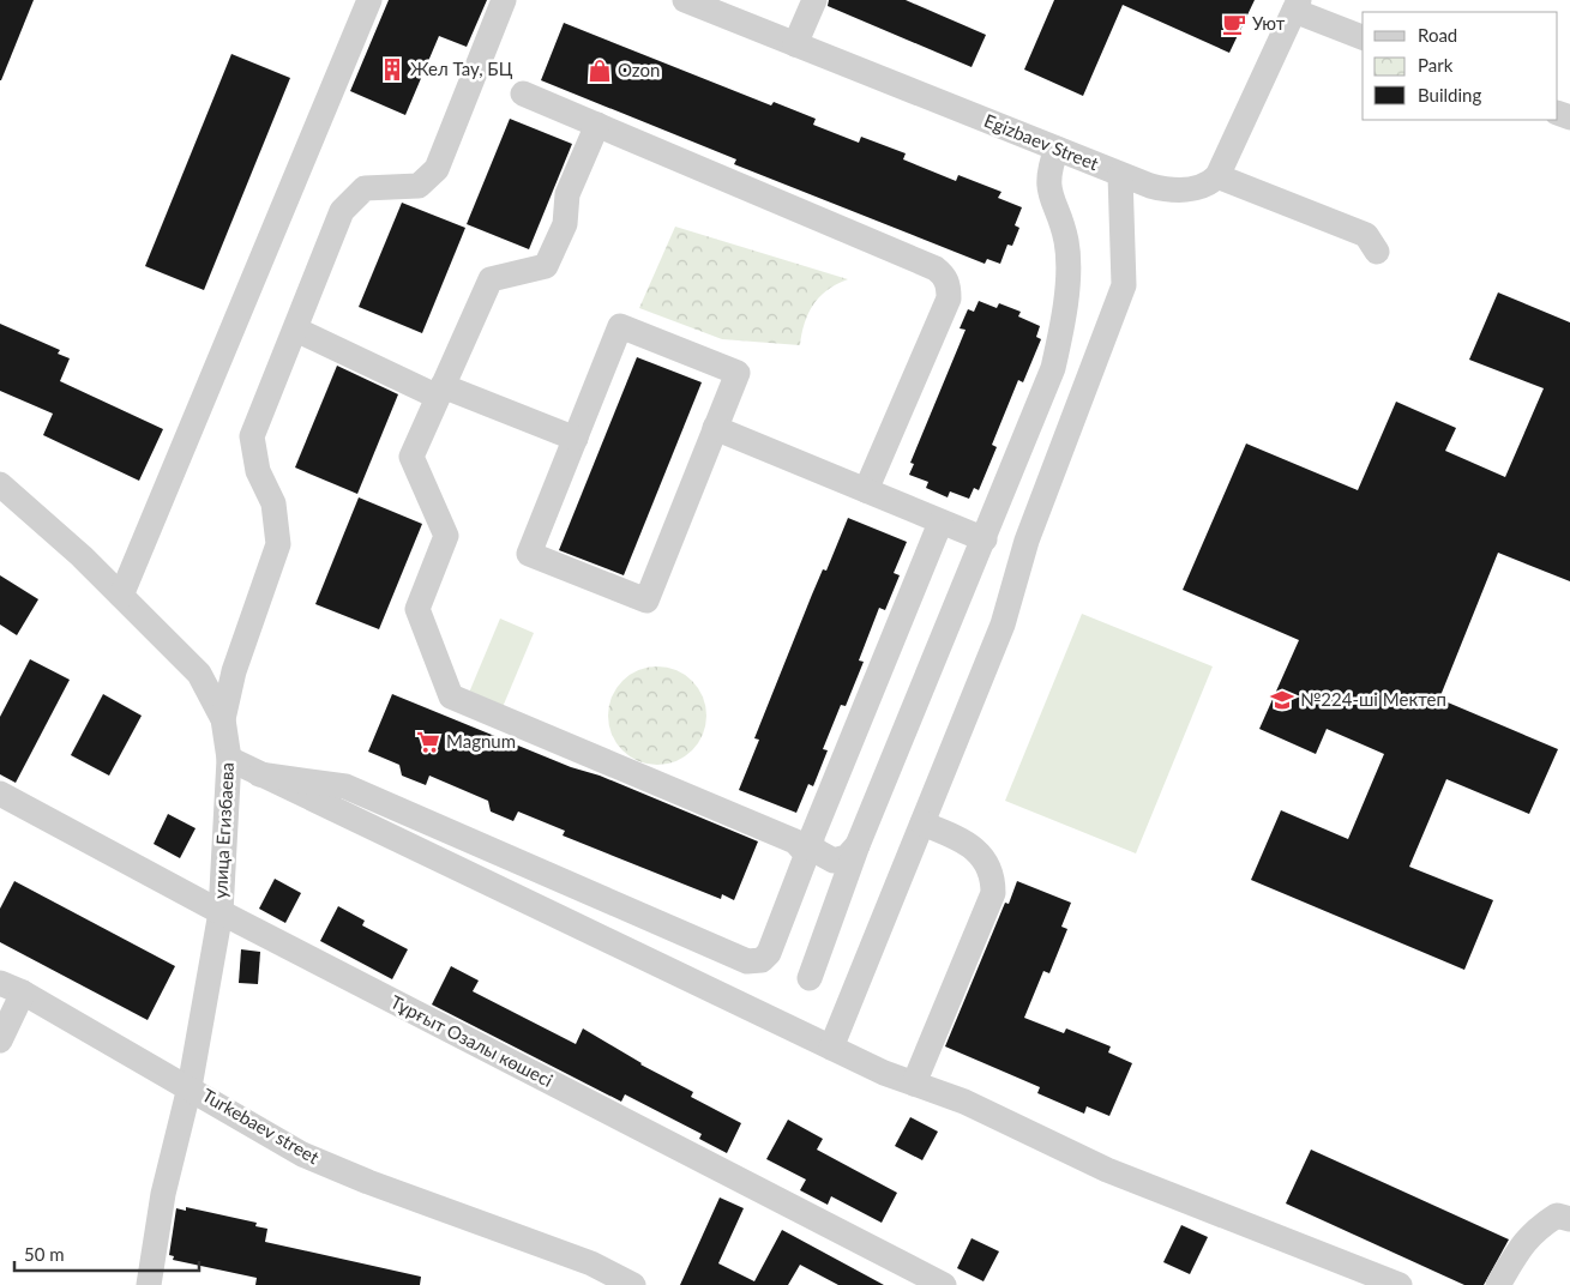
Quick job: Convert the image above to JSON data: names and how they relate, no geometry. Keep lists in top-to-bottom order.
{
  "streets": {
    "street": [
      "Egizbaev Street",
      "улица Егизбаева",
      "Тұрғыт Озалы көшесі",
      "Turkebaev street"
    ]
  },
  "crossings": [
    ["улица Егизбаева", "Тұрғыт Озалы көшесі"],
    ["улица Егизбаева", "Turkebaev street"]
  ],
  "places": {
    "cafe": ["Уют"],
    "building": ["Жел Тау, БЦ"],
    "shop": ["Ozon"],
    "school or university": ["№224-ші Мектеп"],
    "supermarket": ["Magnum"]
  },
  "legend": ["Road", "Park", "Building"],
  "scale_bar": "50 m"
}
